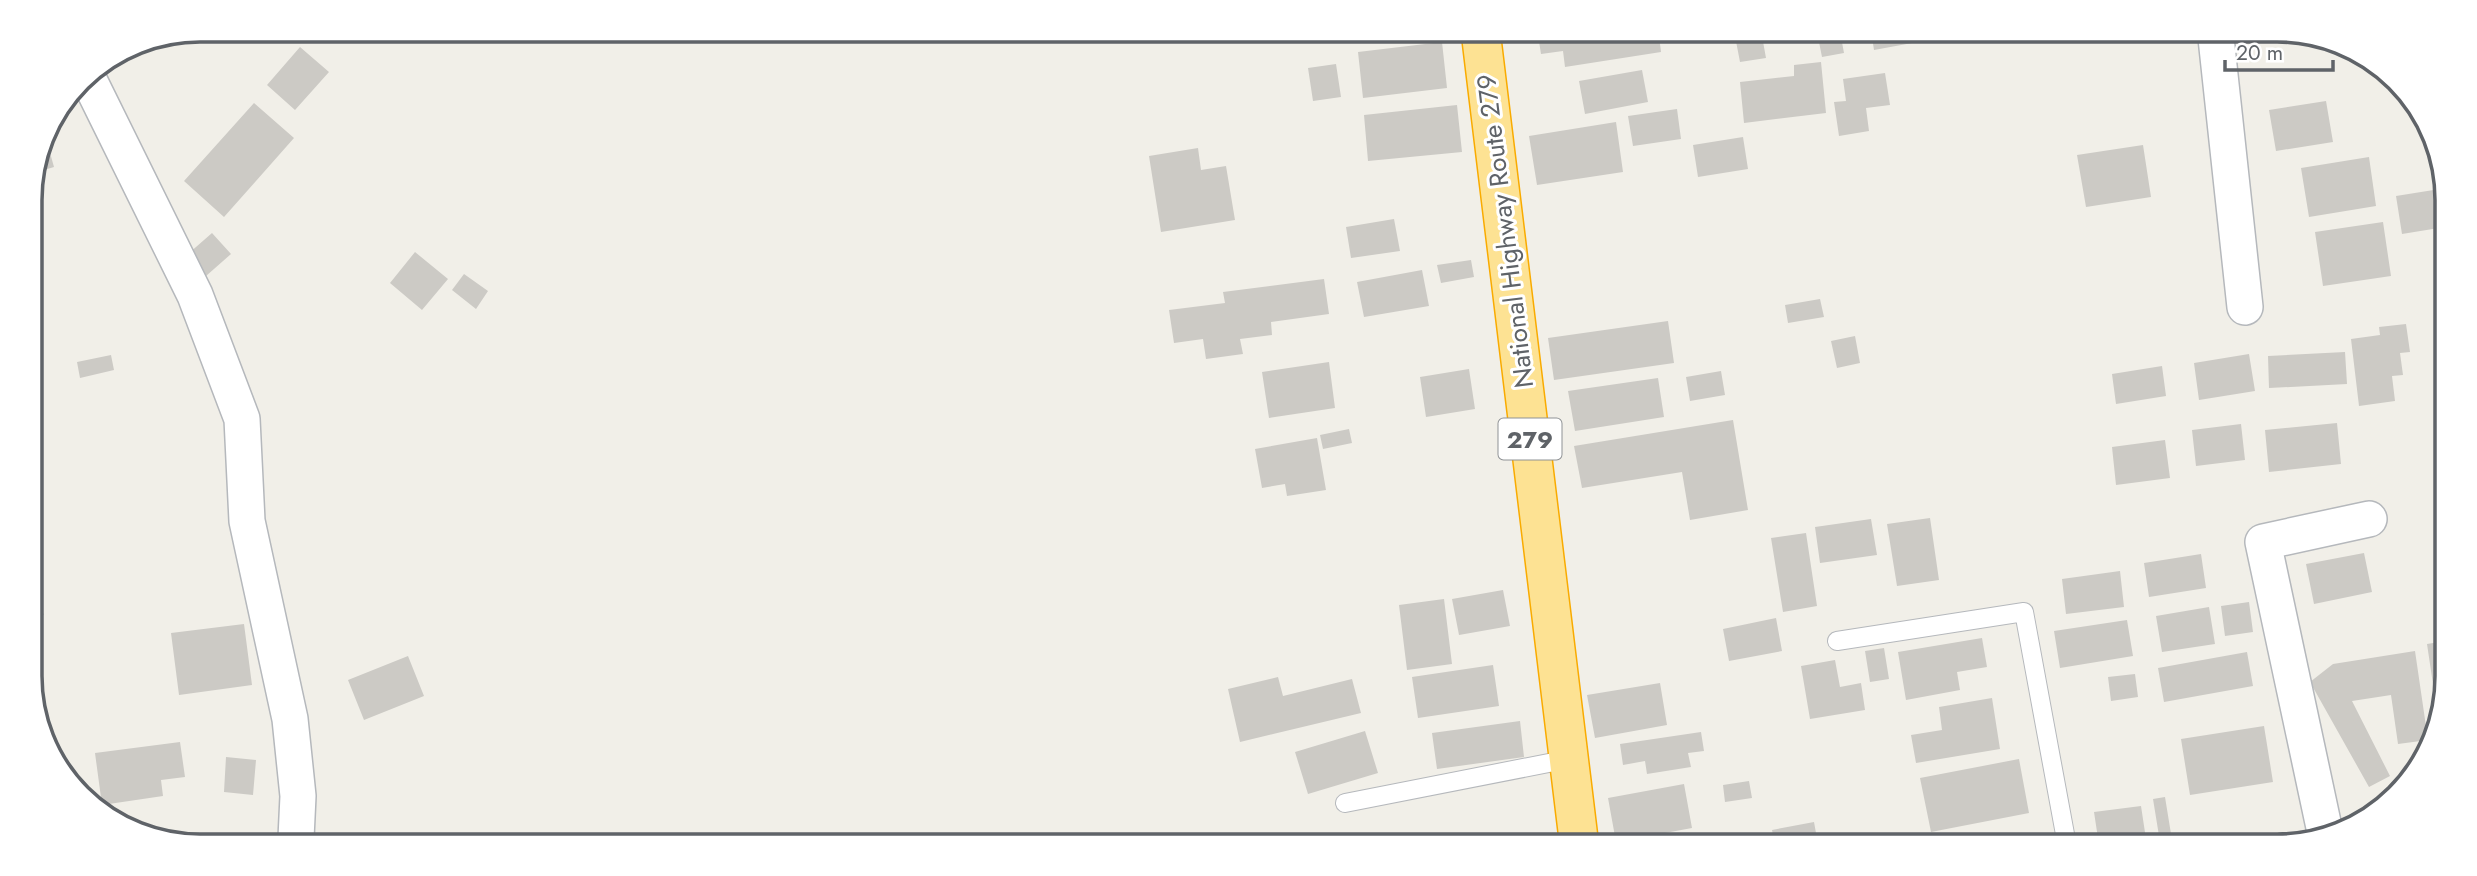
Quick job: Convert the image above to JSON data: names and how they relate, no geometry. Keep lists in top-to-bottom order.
{
  "streets": {
    "highway": ["National Highway Route 279", "279"]
  },
  "scale_bar": "20 m"
}
